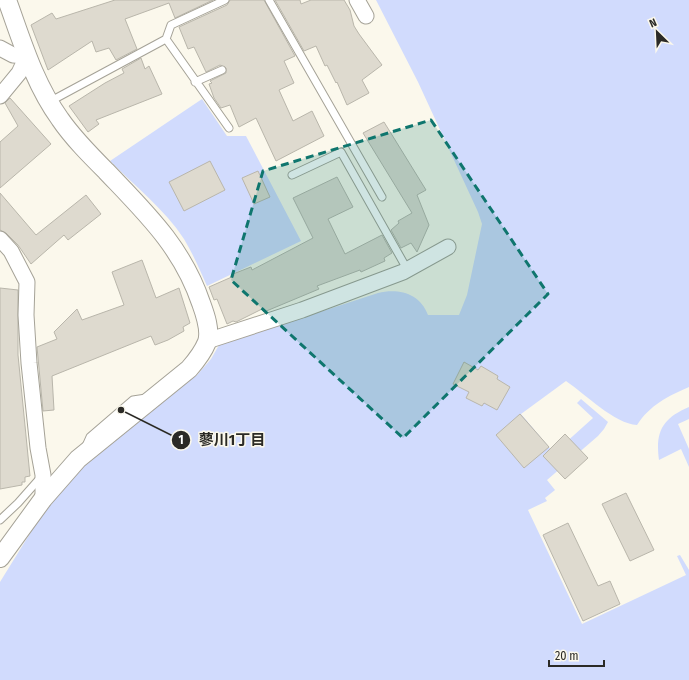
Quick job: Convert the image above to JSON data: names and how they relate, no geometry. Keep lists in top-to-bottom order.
{
  "places": ["蓼川1丁目"],
  "scale_bar": "20 m",
  "north": "top left"
}
